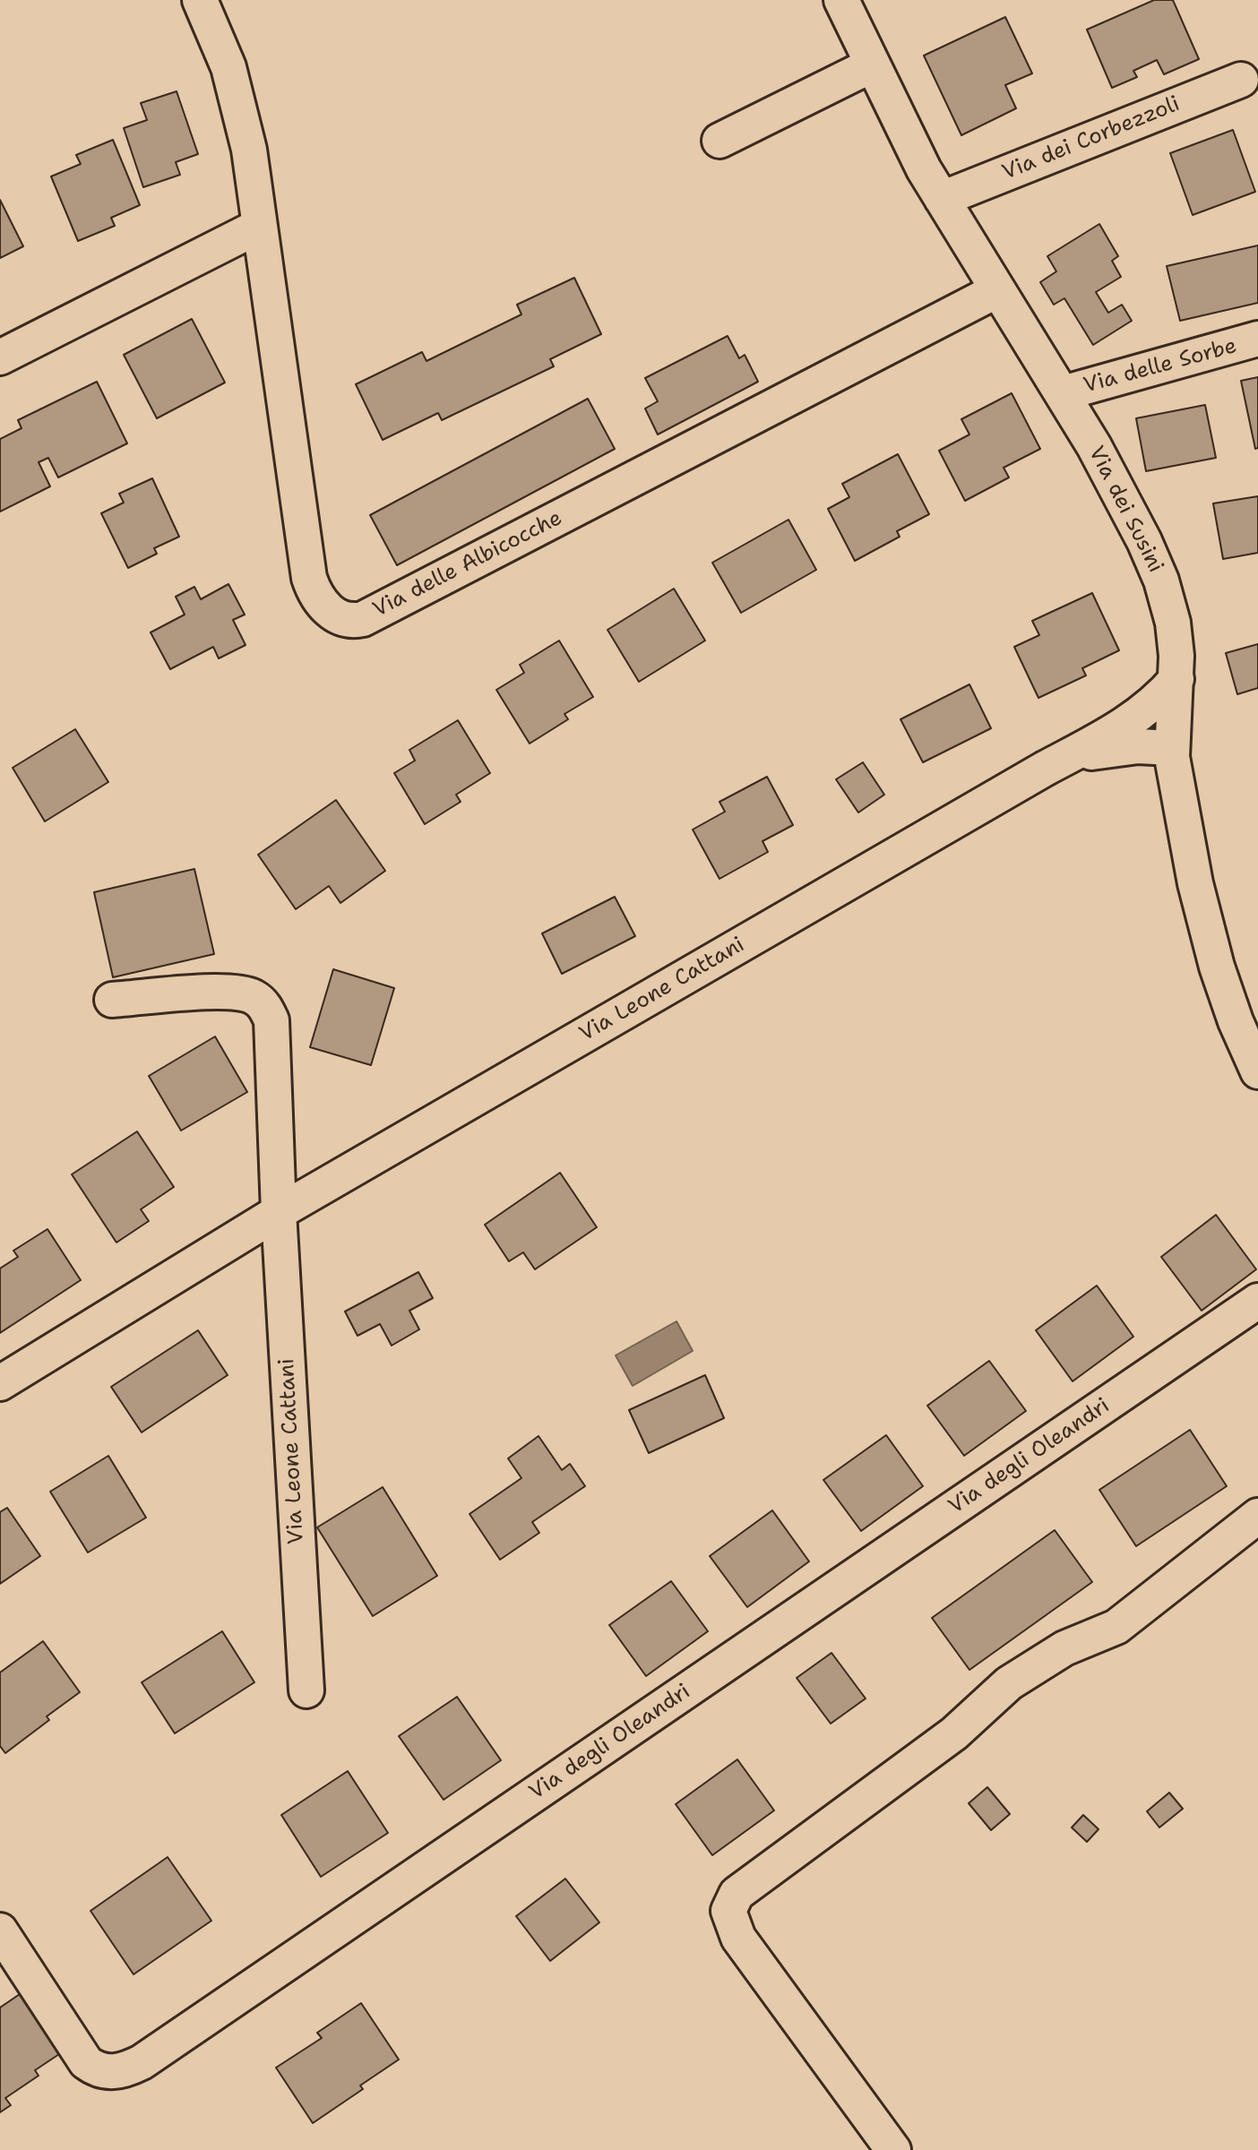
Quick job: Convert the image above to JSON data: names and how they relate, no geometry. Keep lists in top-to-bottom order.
{
  "streets": {
    "street": [
      "Via dei Corbezzoli",
      "Via delle Sorbe",
      "Via dei Susini",
      "Via delle Albicocche",
      "Via Leone Cattani",
      "Via degli Oleandri"
    ]
  },
  "crossings": [
    ["Via dei Corbezzoli", "Via dei Susini"],
    ["Via delle Sorbe", "Via dei Susini"],
    ["Via dei Susini", "Via delle Albicocche"],
    ["Via dei Susini", "Via Leone Cattani"]
  ]
}
